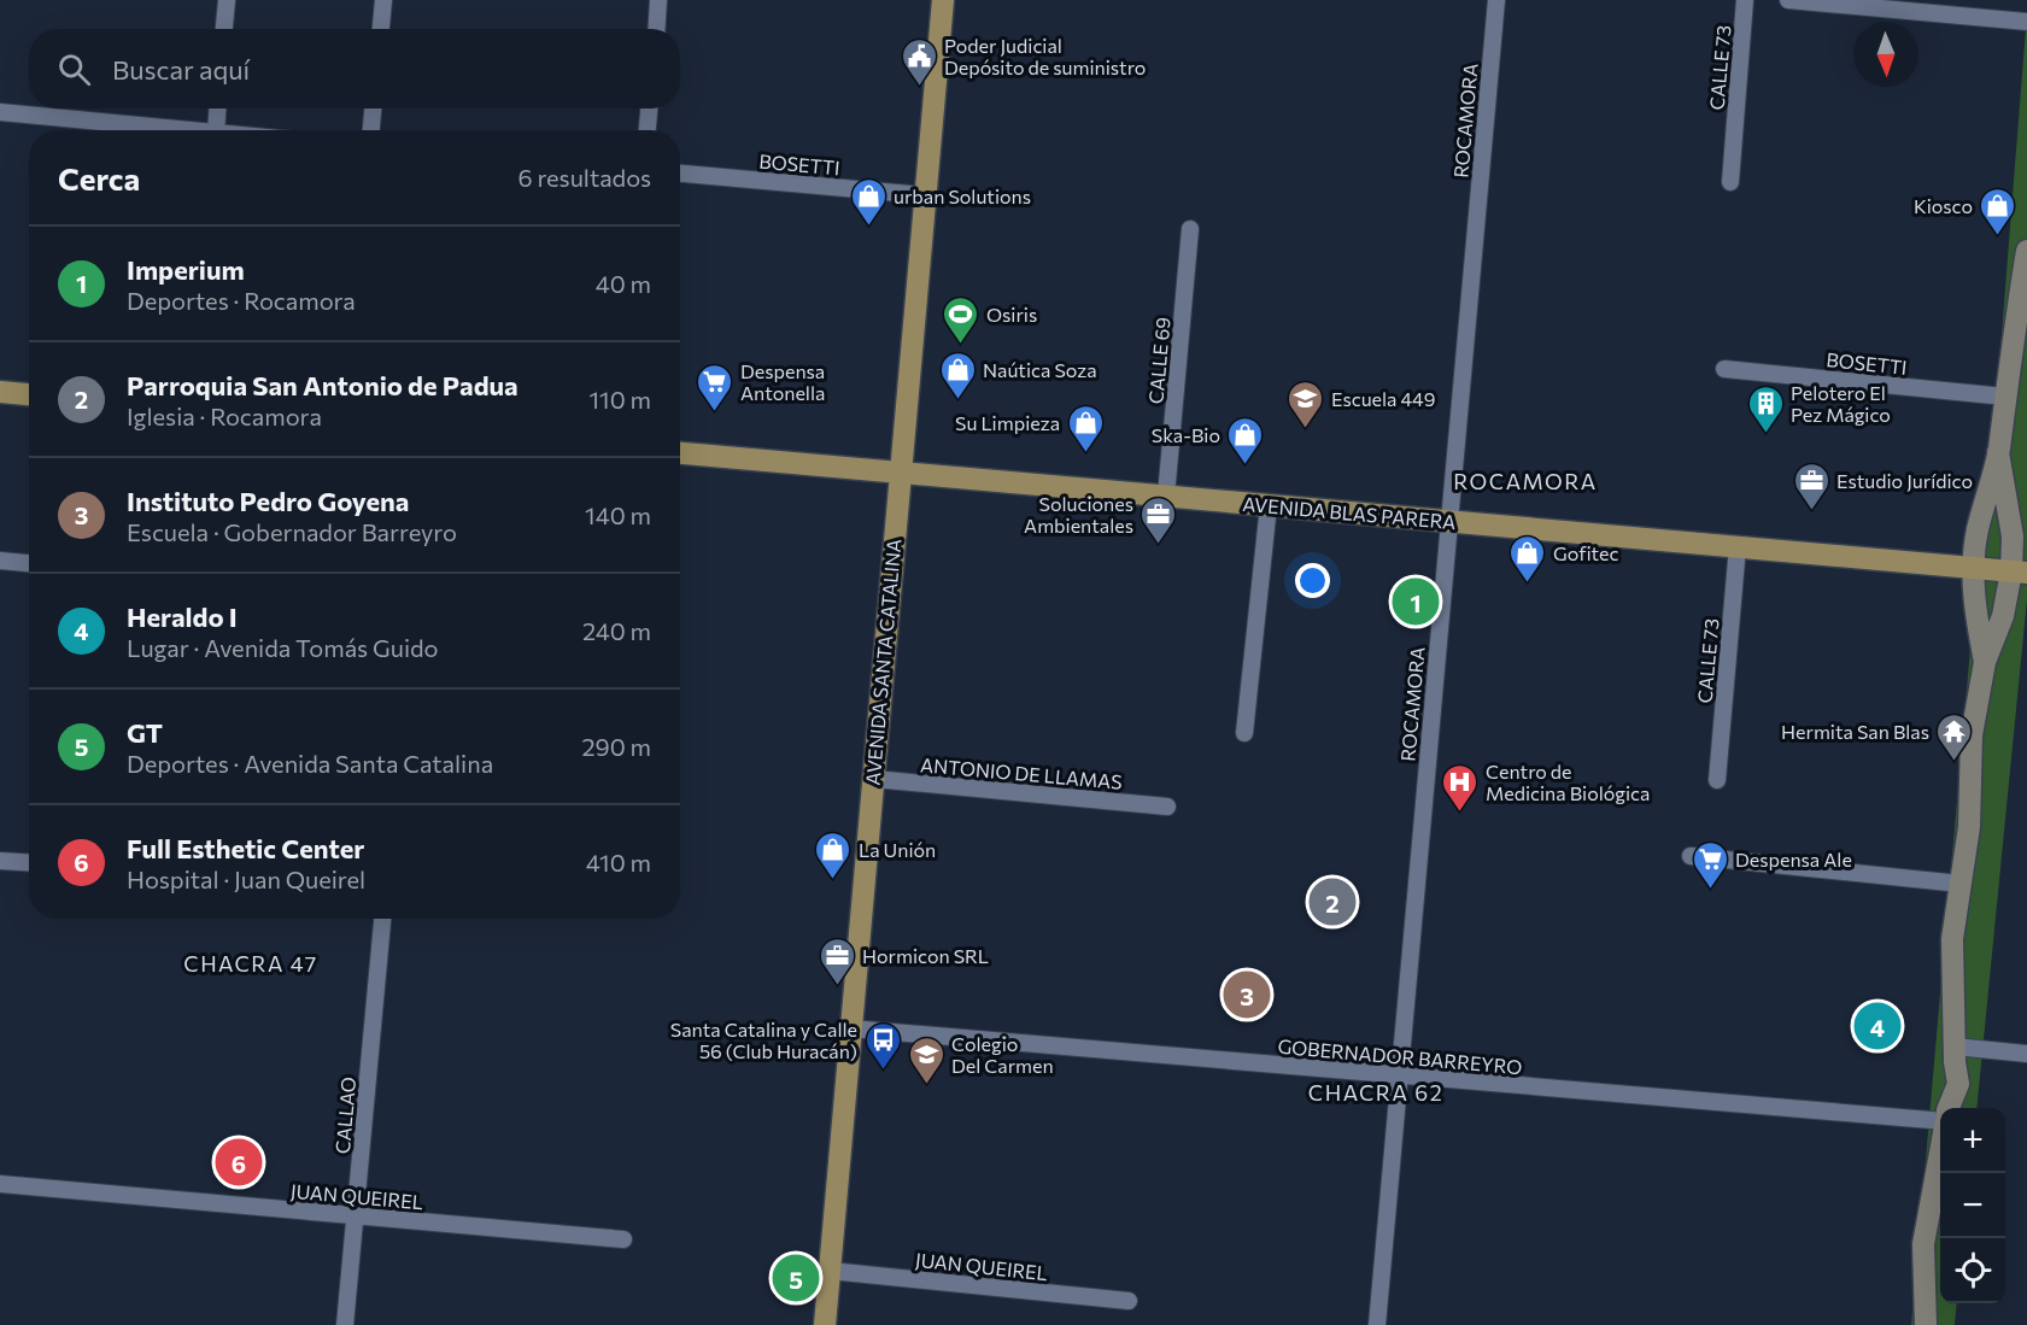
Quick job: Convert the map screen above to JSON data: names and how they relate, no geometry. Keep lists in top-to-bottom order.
{
  "streets": {
    "main road": ["AVENIDA BLAS PARERA", "AVENIDA SANTA CATALINA"],
    "street": [
      "CALLE 73",
      "ROCAMORA",
      "BOSETTI",
      "CALLE 69",
      "ANTONIO DE LLAMAS",
      "GOBERNADOR BARREYRO",
      "CALLAO",
      "JUAN QUEIREL"
    ]
  },
  "crossings": [
    ["CALLE 73", "AVENIDA BLAS PARERA"],
    ["ROCAMORA", "AVENIDA BLAS PARERA"],
    ["ROCAMORA", "GOBERNADOR BARREYRO"],
    ["BOSETTI", "AVENIDA SANTA CATALINA"],
    ["CALLE 69", "AVENIDA BLAS PARERA"],
    ["AVENIDA BLAS PARERA", "AVENIDA SANTA CATALINA"],
    ["AVENIDA SANTA CATALINA", "ANTONIO DE LLAMAS"],
    ["AVENIDA SANTA CATALINA", "GOBERNADOR BARREYRO"],
    ["AVENIDA SANTA CATALINA", "JUAN QUEIREL"],
    ["CALLAO", "JUAN QUEIREL"]
  ],
  "districts": ["ROCAMORA", "CHACRA 47", "CHACRA 62"],
  "places": {
    "public building": ["Poder Judicial Depósito de suministro"],
    "shop": [
      "urban Solutions",
      "Kiosco",
      "Naútica Soza",
      "Su Limpieza",
      "Ska-Bio",
      "Gofitec",
      "La Unión"
    ],
    "sports": ["Osiris"],
    "supermarket": ["Despensa Antonella", "Despensa Ale"],
    "school or university": ["Escuela 449", "Colegio Del Carmen"],
    "building": ["Pelotero El Pez Mágico"],
    "office": ["Estudio Jurídico", "Soluciones Ambientales", "Hormicon SRL"],
    "temple": ["Hermita San Blas"],
    "hospital": ["Centro de Medicina Biológica"],
    "bus stop": ["Santa Catalina y Calle 56 (Club Huracán)"]
  },
  "north": "bottom",
  "page": {
    "search": "Buscar aquí",
    "heading": ["Cerca", "6 resultados"],
    "list": [
      {
        "mark": "1",
        "name": "Imperium",
        "note": "Deportes · Rocamora",
        "value": "40 m"
      },
      {
        "mark": "2",
        "name": "Parroquia San Antonio de Padua",
        "note": "Iglesia · Rocamora",
        "value": "110 m"
      },
      {
        "mark": "3",
        "name": "Instituto Pedro Goyena",
        "note": "Escuela · Gobernador Barreyro",
        "value": "140 m"
      },
      {
        "mark": "4",
        "name": "Heraldo I",
        "note": "Lugar · Avenida Tomás Guido",
        "value": "240 m"
      },
      {
        "mark": "5",
        "name": "GT",
        "note": "Deportes · Avenida Santa Catalina",
        "value": "290 m"
      },
      {
        "mark": "6",
        "name": "Full Esthetic Center",
        "note": "Hospital · Juan Queirel",
        "value": "410 m"
      }
    ],
    "pins": [
      "1",
      "2",
      "3",
      "4",
      "6",
      "5"
    ],
    "map_buttons": ["+", "−"]
  }
}
